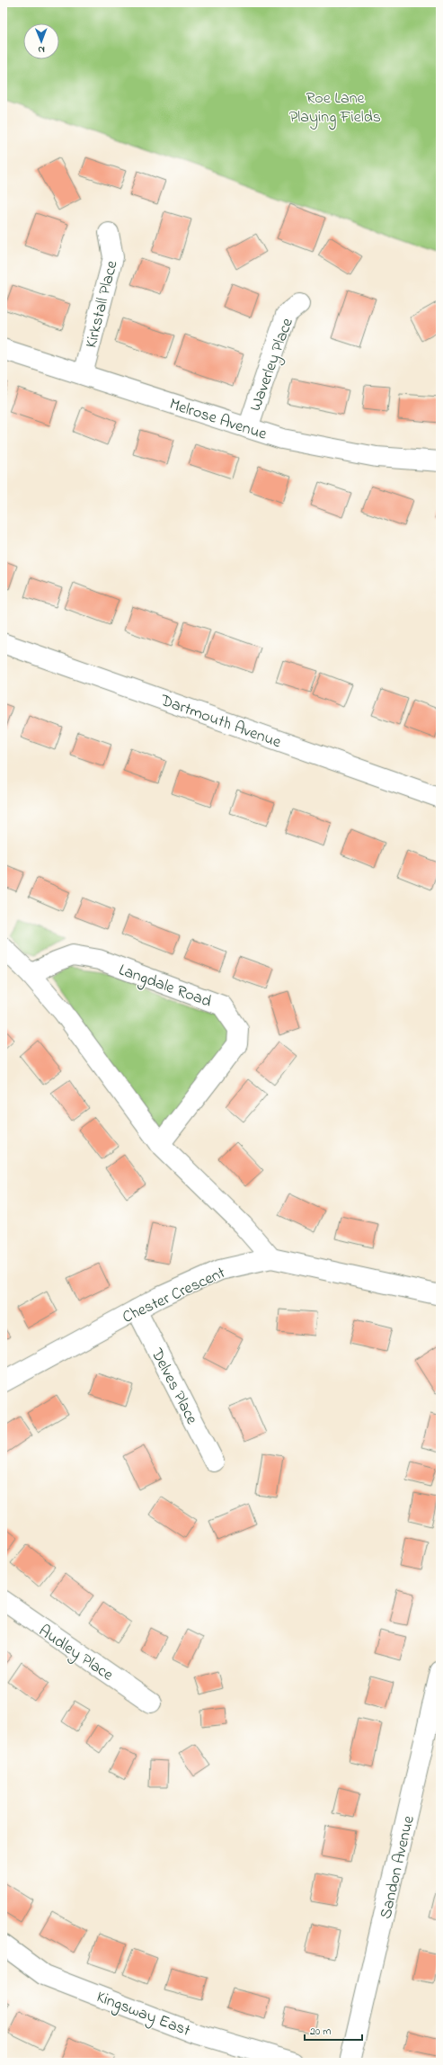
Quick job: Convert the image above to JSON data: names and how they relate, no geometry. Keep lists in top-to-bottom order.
{
  "streets": {
    "street": [
      "Kirkstall Place",
      "Waverley Place",
      "Melrose Avenue",
      "Dartmouth Avenue",
      "Langdale Road",
      "Chester Crescent",
      "Delves Place",
      "Audley Place",
      "Sandon Avenue",
      "Kingsway East"
    ]
  },
  "crossings": [
    ["Kirkstall Place", "Melrose Avenue"],
    ["Waverley Place", "Melrose Avenue"],
    ["Chester Crescent", "Delves Place"]
  ],
  "parks": ["Roe Lane Playing Fields"],
  "scale_bar": "20 m",
  "north": "bottom"
}
